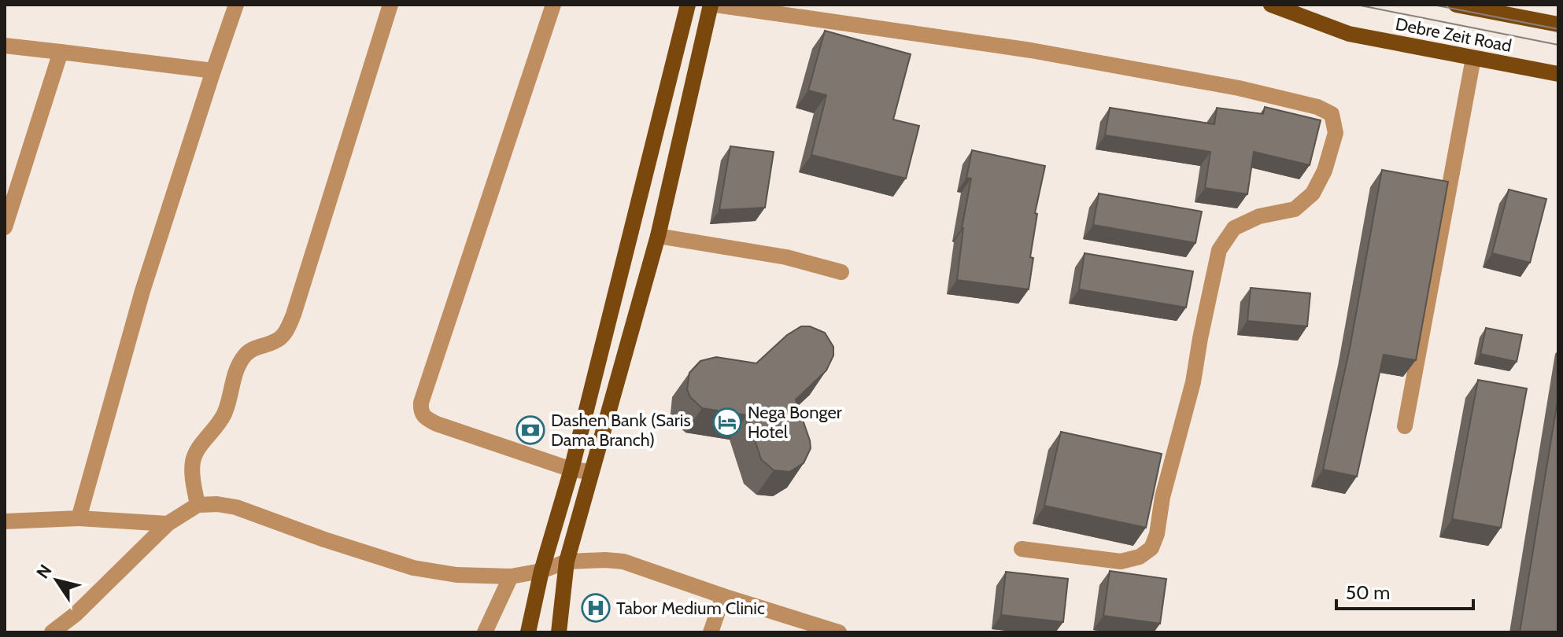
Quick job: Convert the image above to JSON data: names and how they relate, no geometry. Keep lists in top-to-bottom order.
{
  "streets": {
    "main road": ["Debre Zeit Road"]
  },
  "places": {
    "hotel": ["Nega Bonger Hotel"],
    "bank": ["Dashen Bank (Saris Dama Branch)"],
    "hospital": ["Tabor Medium Clinic"]
  },
  "scale_bar": "50 m",
  "north": "top left"
}
